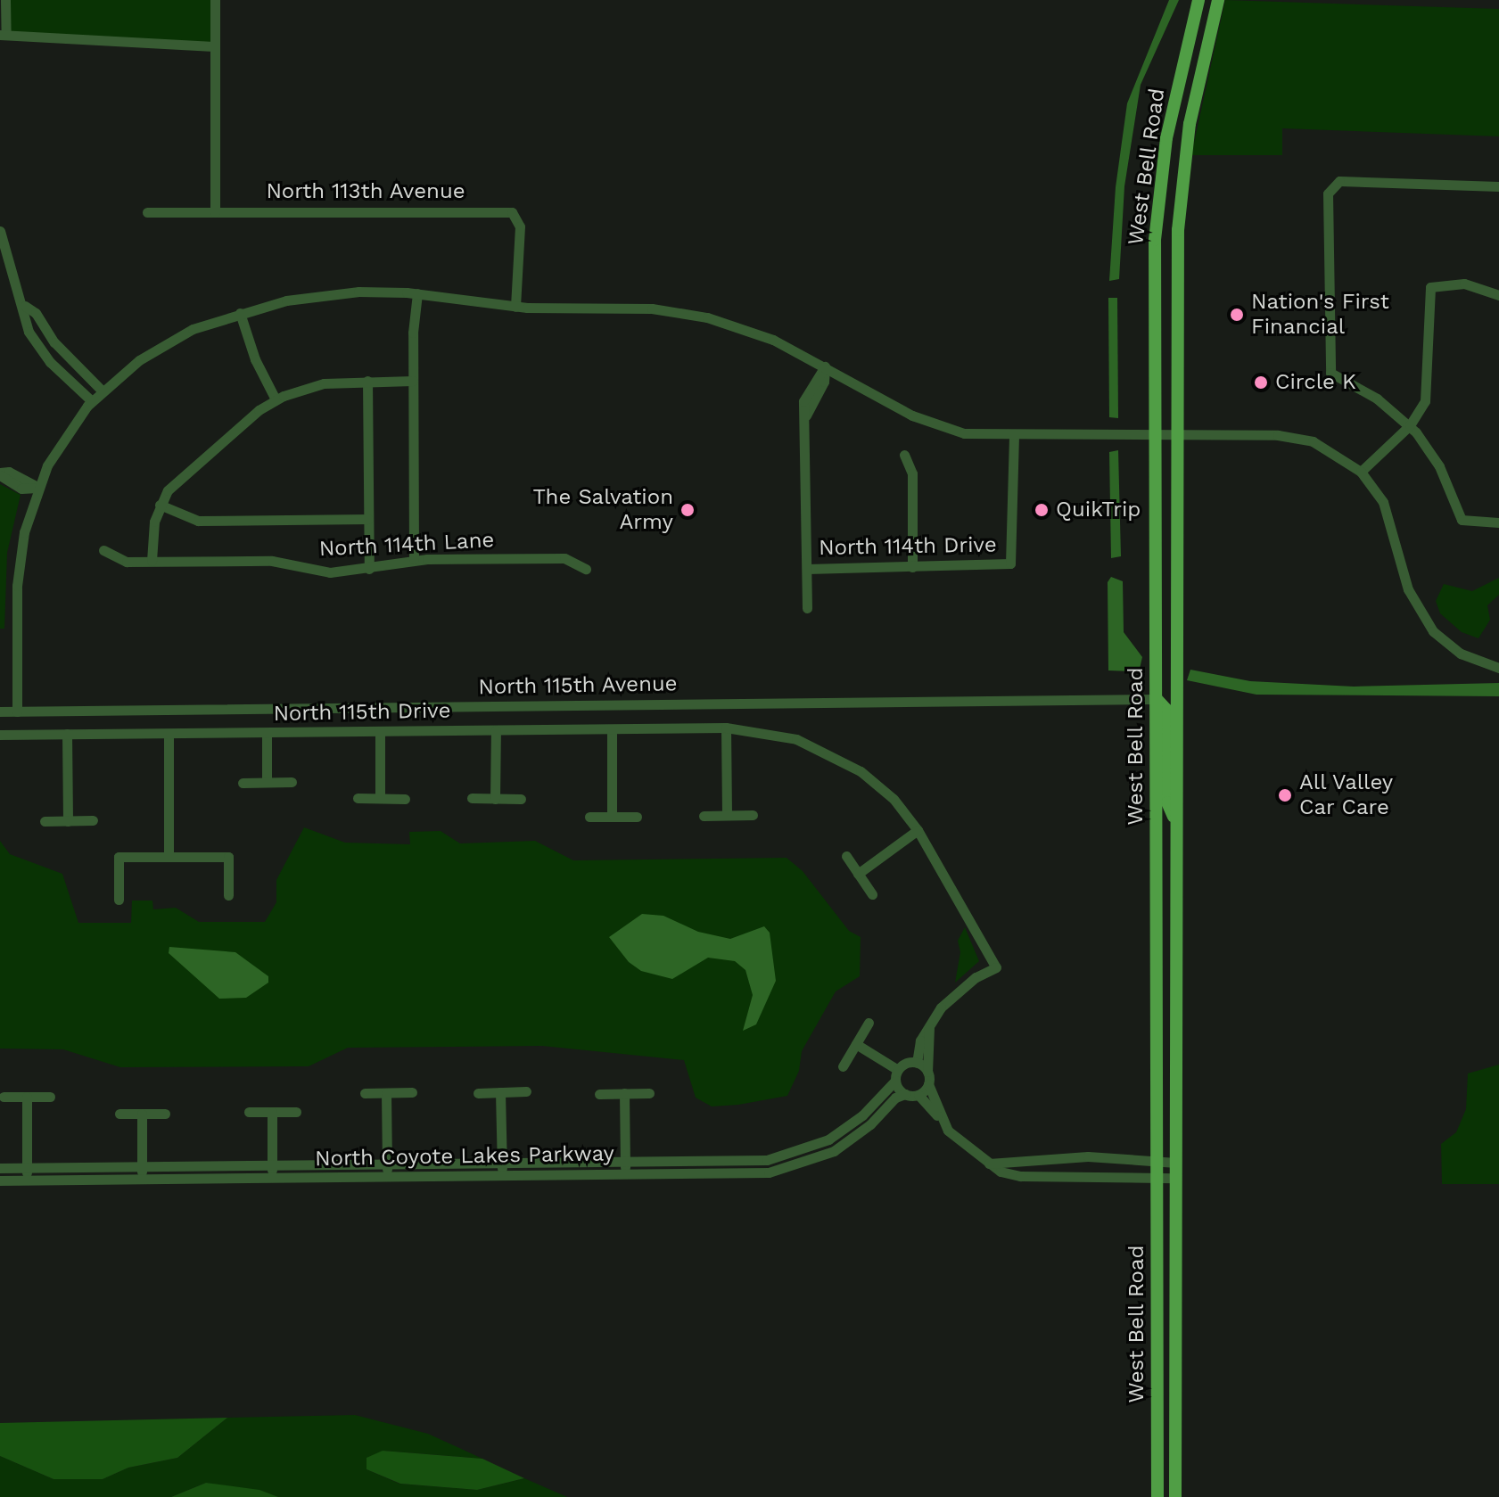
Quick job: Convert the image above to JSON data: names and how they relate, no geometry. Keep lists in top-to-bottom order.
{
  "streets": {
    "main road": ["West Bell Road"],
    "street": [
      "North 113th Avenue",
      "North 114th Lane",
      "North 114th Drive",
      "North 115th Avenue",
      "North 115th Drive",
      "North Coyote Lakes Parkway"
    ]
  },
  "crossings": [
    ["West Bell Road", "North 115th Avenue"]
  ],
  "places": [
    "Nation's First Financial",
    "Circle K",
    "The Salvation Army",
    "QuikTrip",
    "All Valley Car Care"
  ]
}
